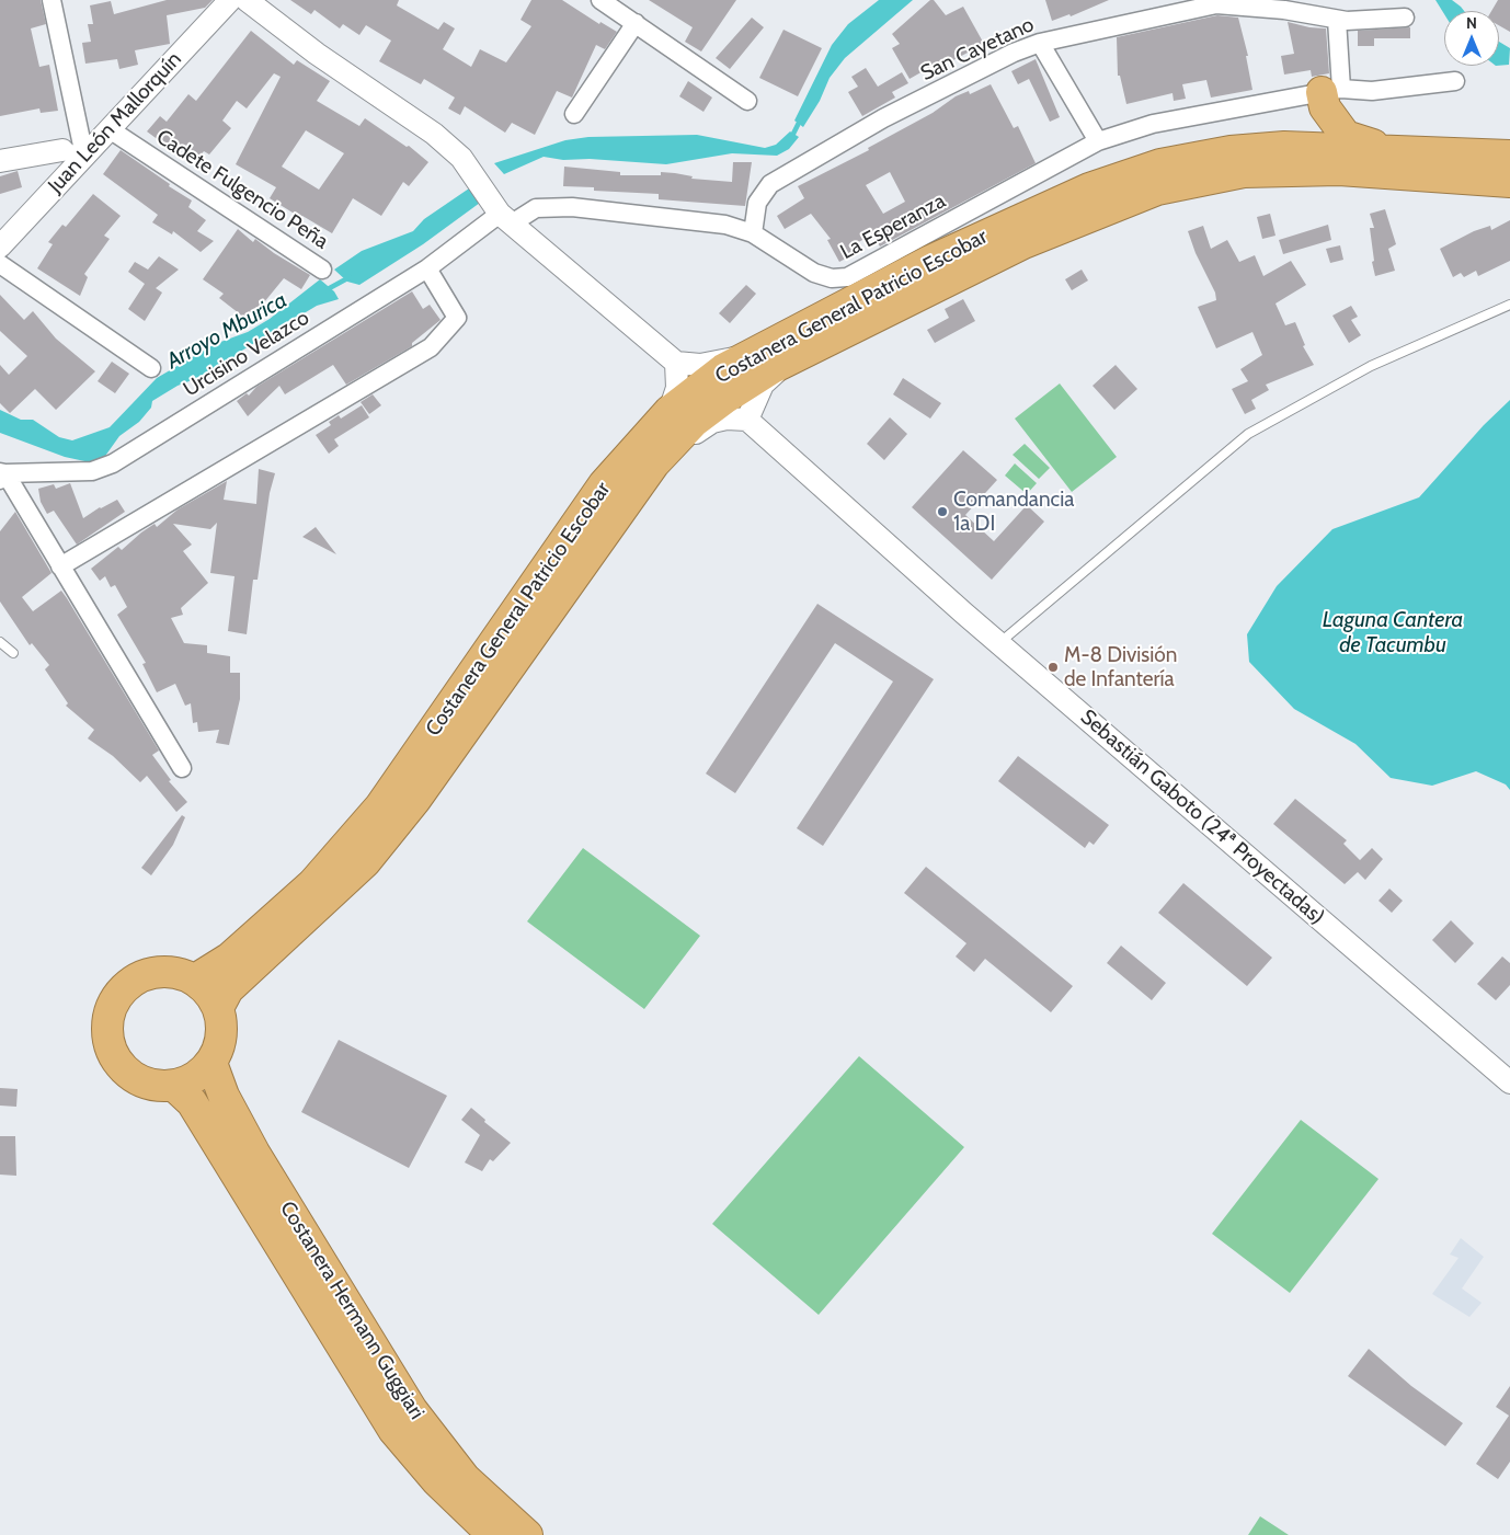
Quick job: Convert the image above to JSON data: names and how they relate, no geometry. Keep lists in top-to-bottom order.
{
  "streets": {
    "highway": ["Costanera General Patricio Escobar", "Costanera Hermann Guggiari"],
    "street": [
      "San Cayetano",
      "Juan León Mallorquín",
      "Cadete Fulgencio Peña",
      "La Esperanza",
      "Urcisino Velazco",
      "Sebastián Gaboto (24ª Proyectadas)"
    ]
  },
  "crossings": [
    ["San Cayetano", "La Esperanza"],
    ["Juan León Mallorquín", "Cadete Fulgencio Peña"],
    ["La Esperanza", "Urcisino Velazco"],
    ["Costanera General Patricio Escobar", "Costanera Hermann Guggiari"]
  ],
  "water": ["Arroyo Mburica", "Laguna Cantera de Tacumbu"],
  "places": ["Comandancia 1a DI", "M-8 División de Infantería"],
  "north": "top"
}
